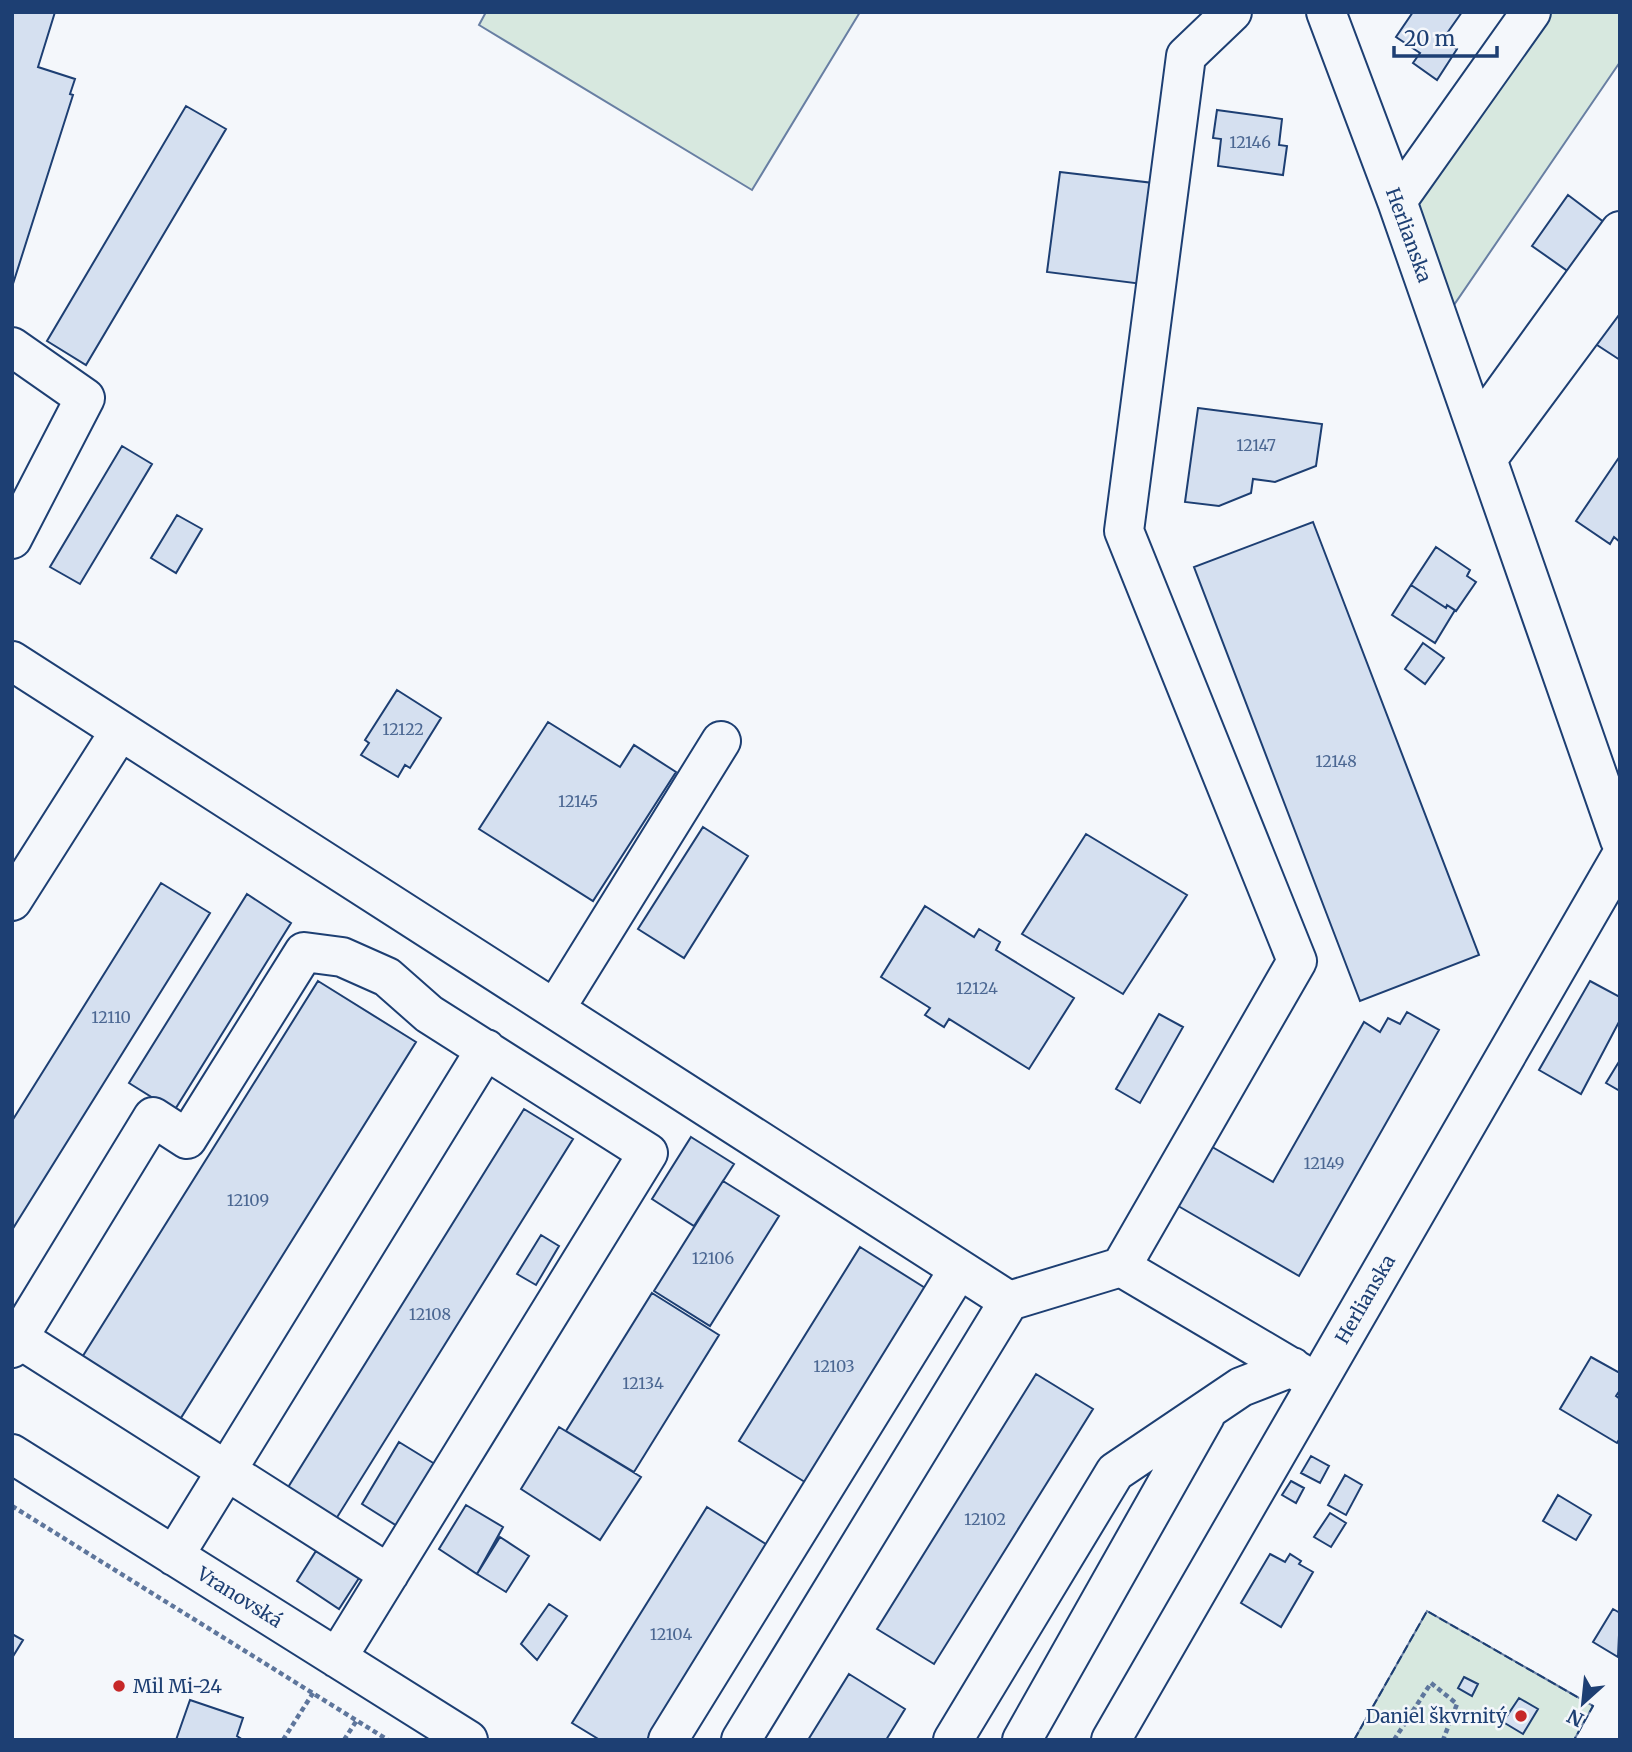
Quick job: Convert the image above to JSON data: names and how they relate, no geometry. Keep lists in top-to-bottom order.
{
  "streets": {
    "street": ["Herlianska", "Vranovská"]
  },
  "places": ["Mil Mi-24", "Daniel škvrnitý"],
  "house_numbers": [
    "12146",
    "12147",
    "12122",
    "12148",
    "12145",
    "12124",
    "12110",
    "12149",
    "12109",
    "12106",
    "12108",
    "12103",
    "12134",
    "12102",
    "12104"
  ],
  "scale_bar": "20 m",
  "north": "bottom left"
}
